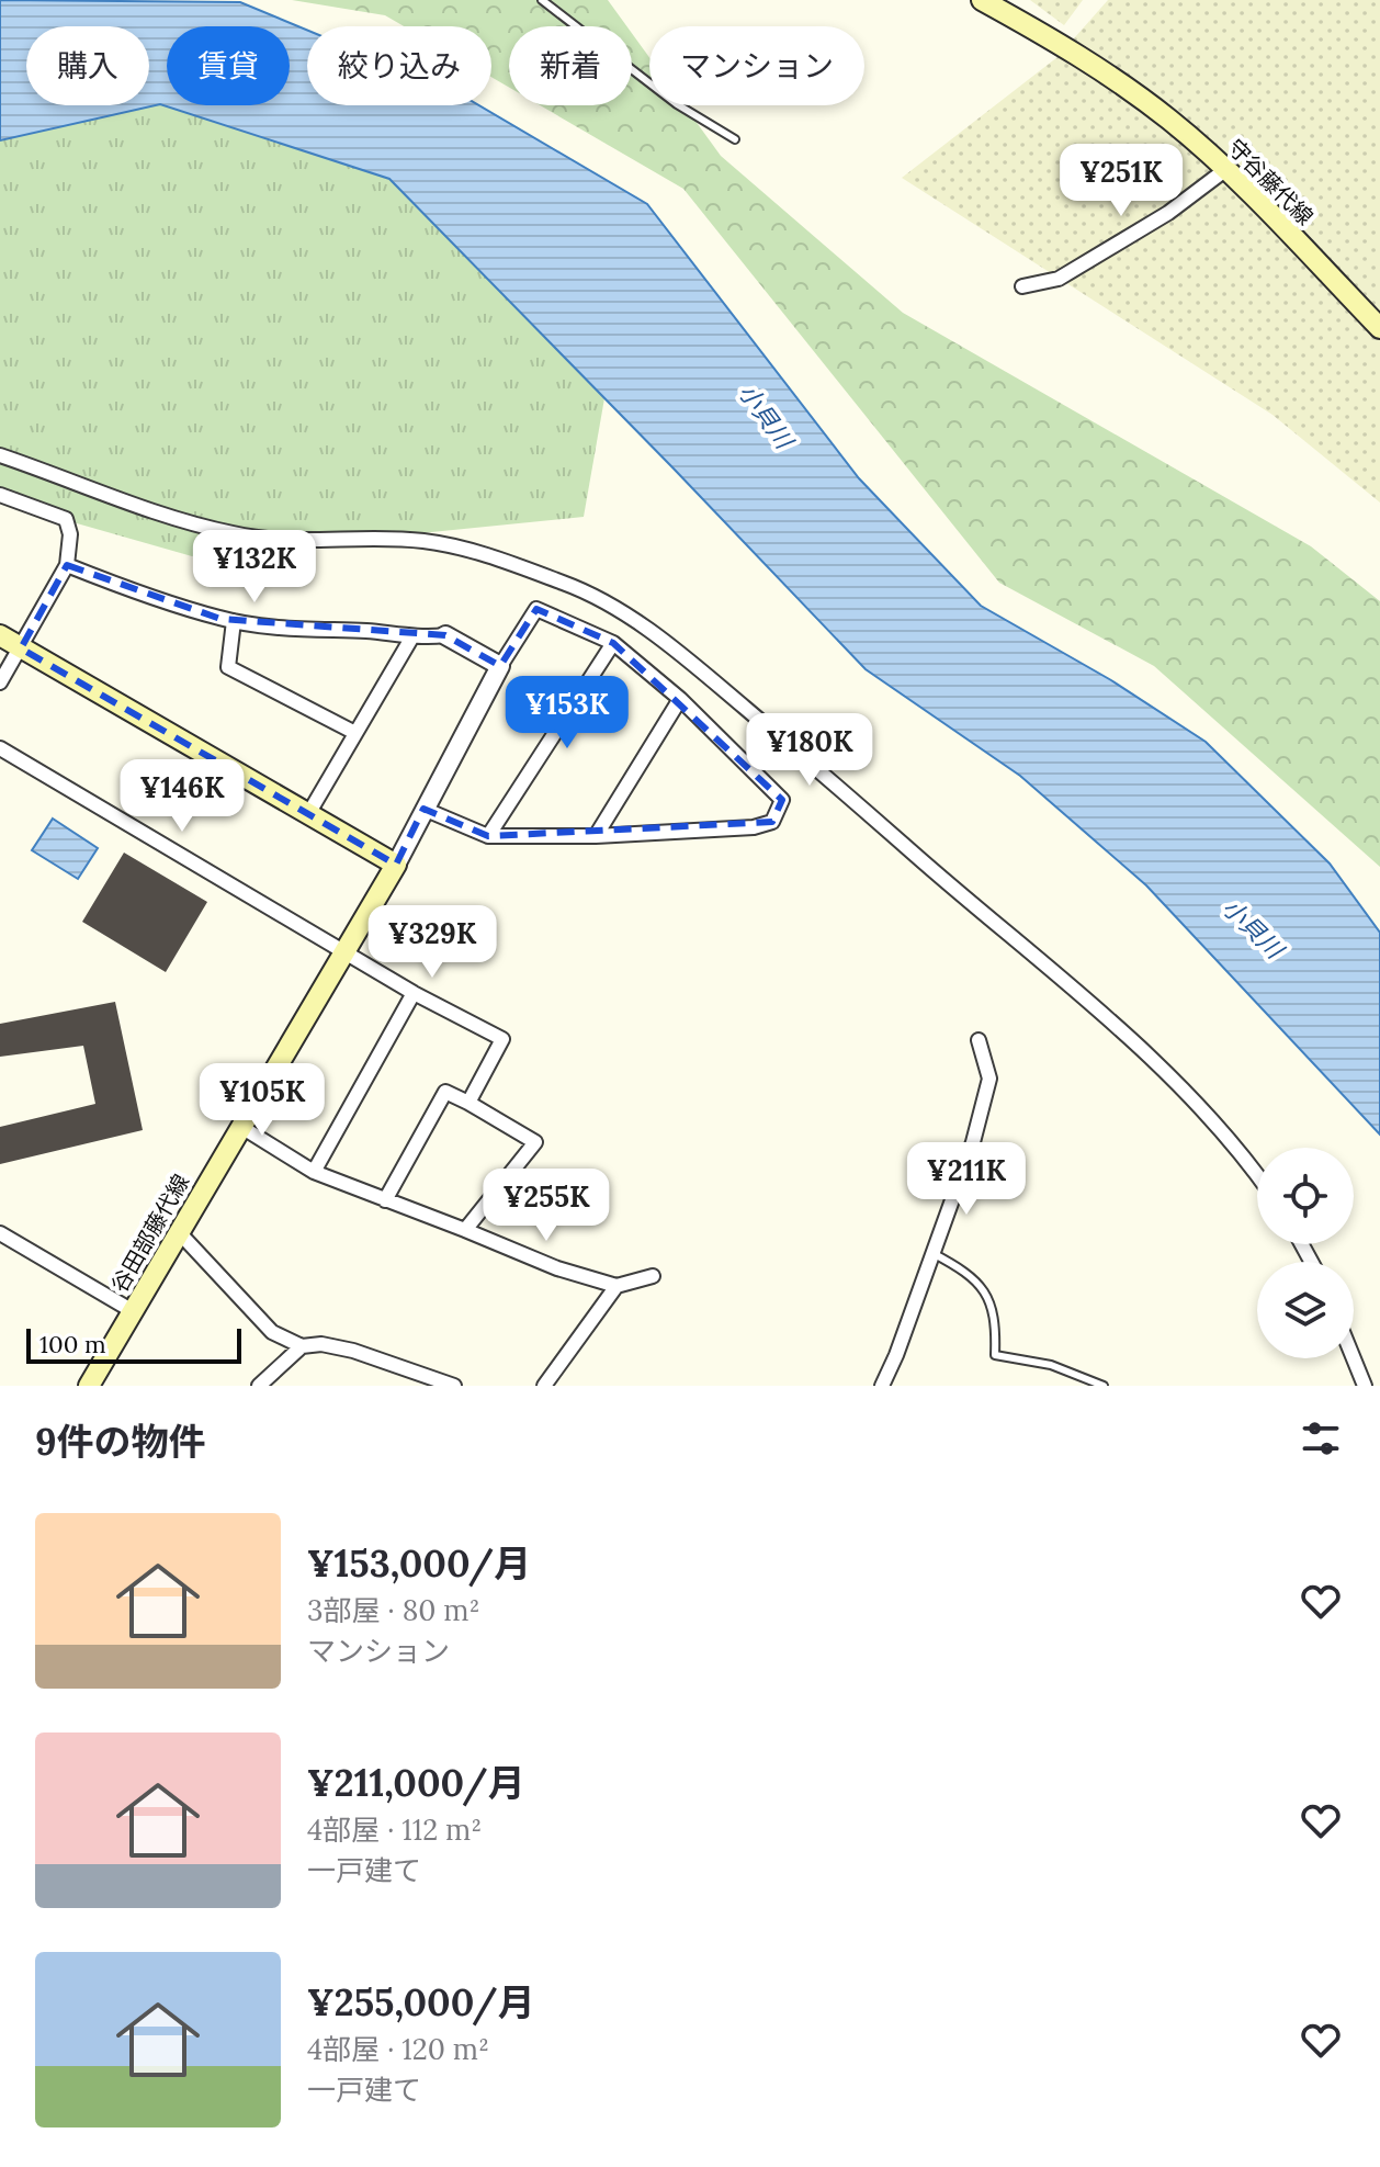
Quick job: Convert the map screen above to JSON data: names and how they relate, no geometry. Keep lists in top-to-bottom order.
{
  "streets": {
    "main road": ["守谷藤代線", "谷田部藤代線"]
  },
  "water": ["小貝川"],
  "scale_bar": "100 m",
  "page": {
    "chip": [
      "購入",
      "賃貸",
      "絞り込み",
      "新着",
      "マンション"
    ],
    "price": [
      "¥251K",
      "¥132K",
      "¥153K",
      "¥180K",
      "¥146K",
      "¥329K",
      "¥105K",
      "¥211K",
      "¥255K"
    ],
    "scale": "100 m",
    "heading": "9件の物件",
    "list": [
      {
        "name": "¥153,000/月",
        "note": "3部屋 · 80 m² · マンション"
      },
      {
        "name": "¥211,000/月",
        "note": "4部屋 · 112 m² · 一戸建て"
      },
      {
        "name": "¥255,000/月",
        "note": "4部屋 · 120 m² · 一戸建て"
      }
    ]
  }
}
